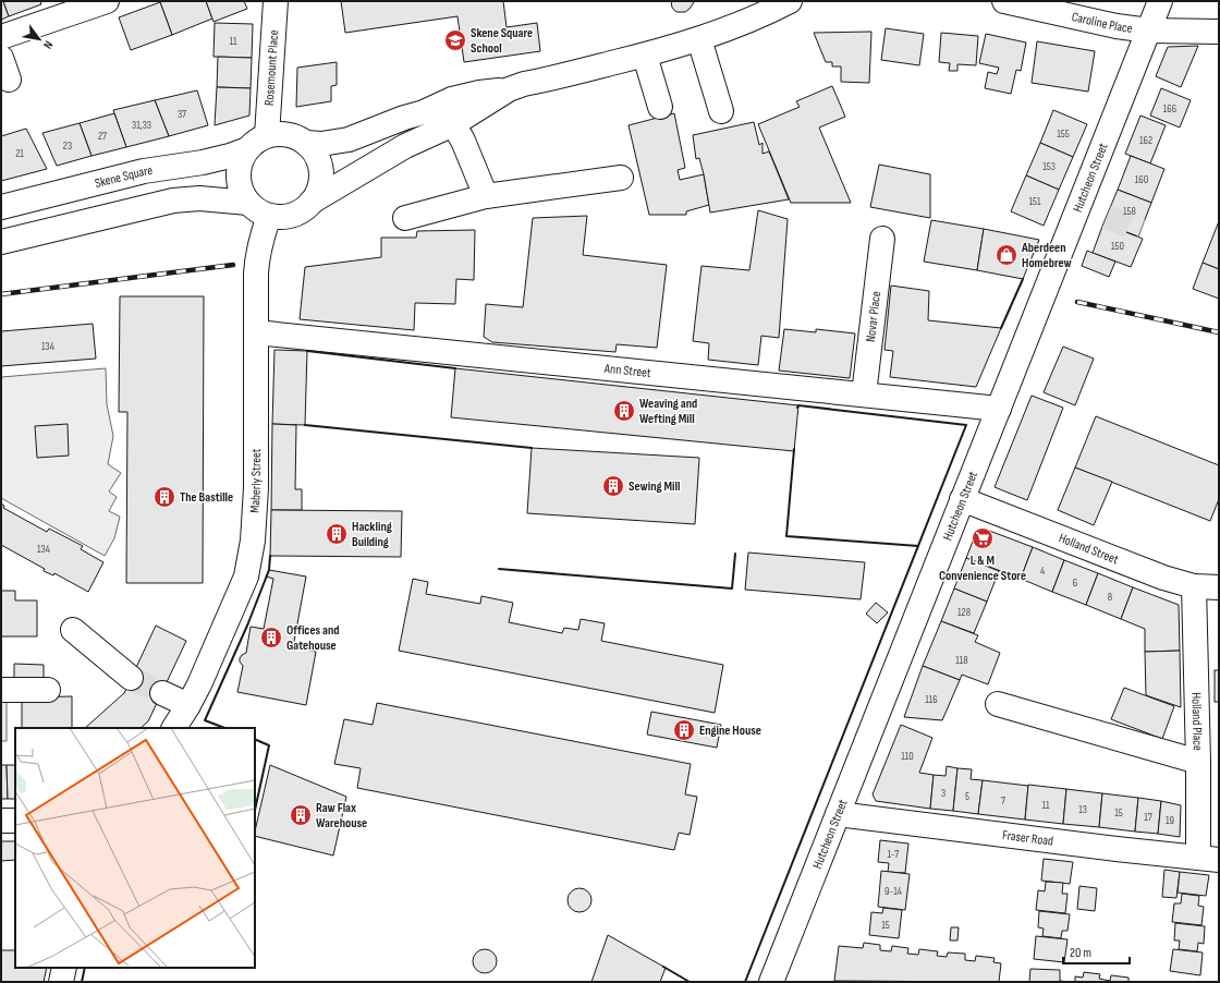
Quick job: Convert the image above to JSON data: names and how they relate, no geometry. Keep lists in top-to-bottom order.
{
  "streets": {
    "main road": [
      "Caroline Place",
      "Rosemount Place",
      "Skene Square",
      "Hutcheon Street",
      "Novar Place",
      "Ann Street",
      "Maberly Street",
      "Holland Street",
      "Holland Place",
      "Fraser Road"
    ]
  },
  "crossings": [
    ["Caroline Place", "Hutcheon Street"],
    ["Rosemount Place", "Skene Square"],
    ["Rosemount Place", "Maberly Street"],
    ["Skene Square", "Maberly Street"],
    ["Hutcheon Street", "Ann Street"],
    ["Hutcheon Street", "Holland Street"],
    ["Hutcheon Street", "Fraser Road"],
    ["Novar Place", "Ann Street"],
    ["Ann Street", "Maberly Street"],
    ["Holland Street", "Holland Place"],
    ["Holland Place", "Fraser Road"]
  ],
  "places": {
    "school or university": ["Skene Square School"],
    "shop": ["Aberdeen Homebrew"],
    "building": [
      "Weaving and Wefting Mill",
      "Sewing Mill",
      "The Bastille",
      "Hackling Building",
      "Offices and Gatehouse",
      "Engine House",
      "Raw Flax Warehouse"
    ],
    "supermarket": ["L & M Convenience Store"]
  },
  "house_numbers": [
    "11",
    "166",
    "37",
    "31,33",
    "155",
    "27",
    "162",
    "23",
    "21",
    "153",
    "160",
    "151",
    "158",
    "150",
    "134",
    "134",
    "4",
    "6",
    "8",
    "128",
    "118",
    "116",
    "110",
    "3",
    "5",
    "7",
    "11",
    "13",
    "15",
    "17",
    "19",
    "1-7",
    "9-14",
    "15"
  ],
  "scale_bar": "20 m",
  "north": "bottom right"
}
